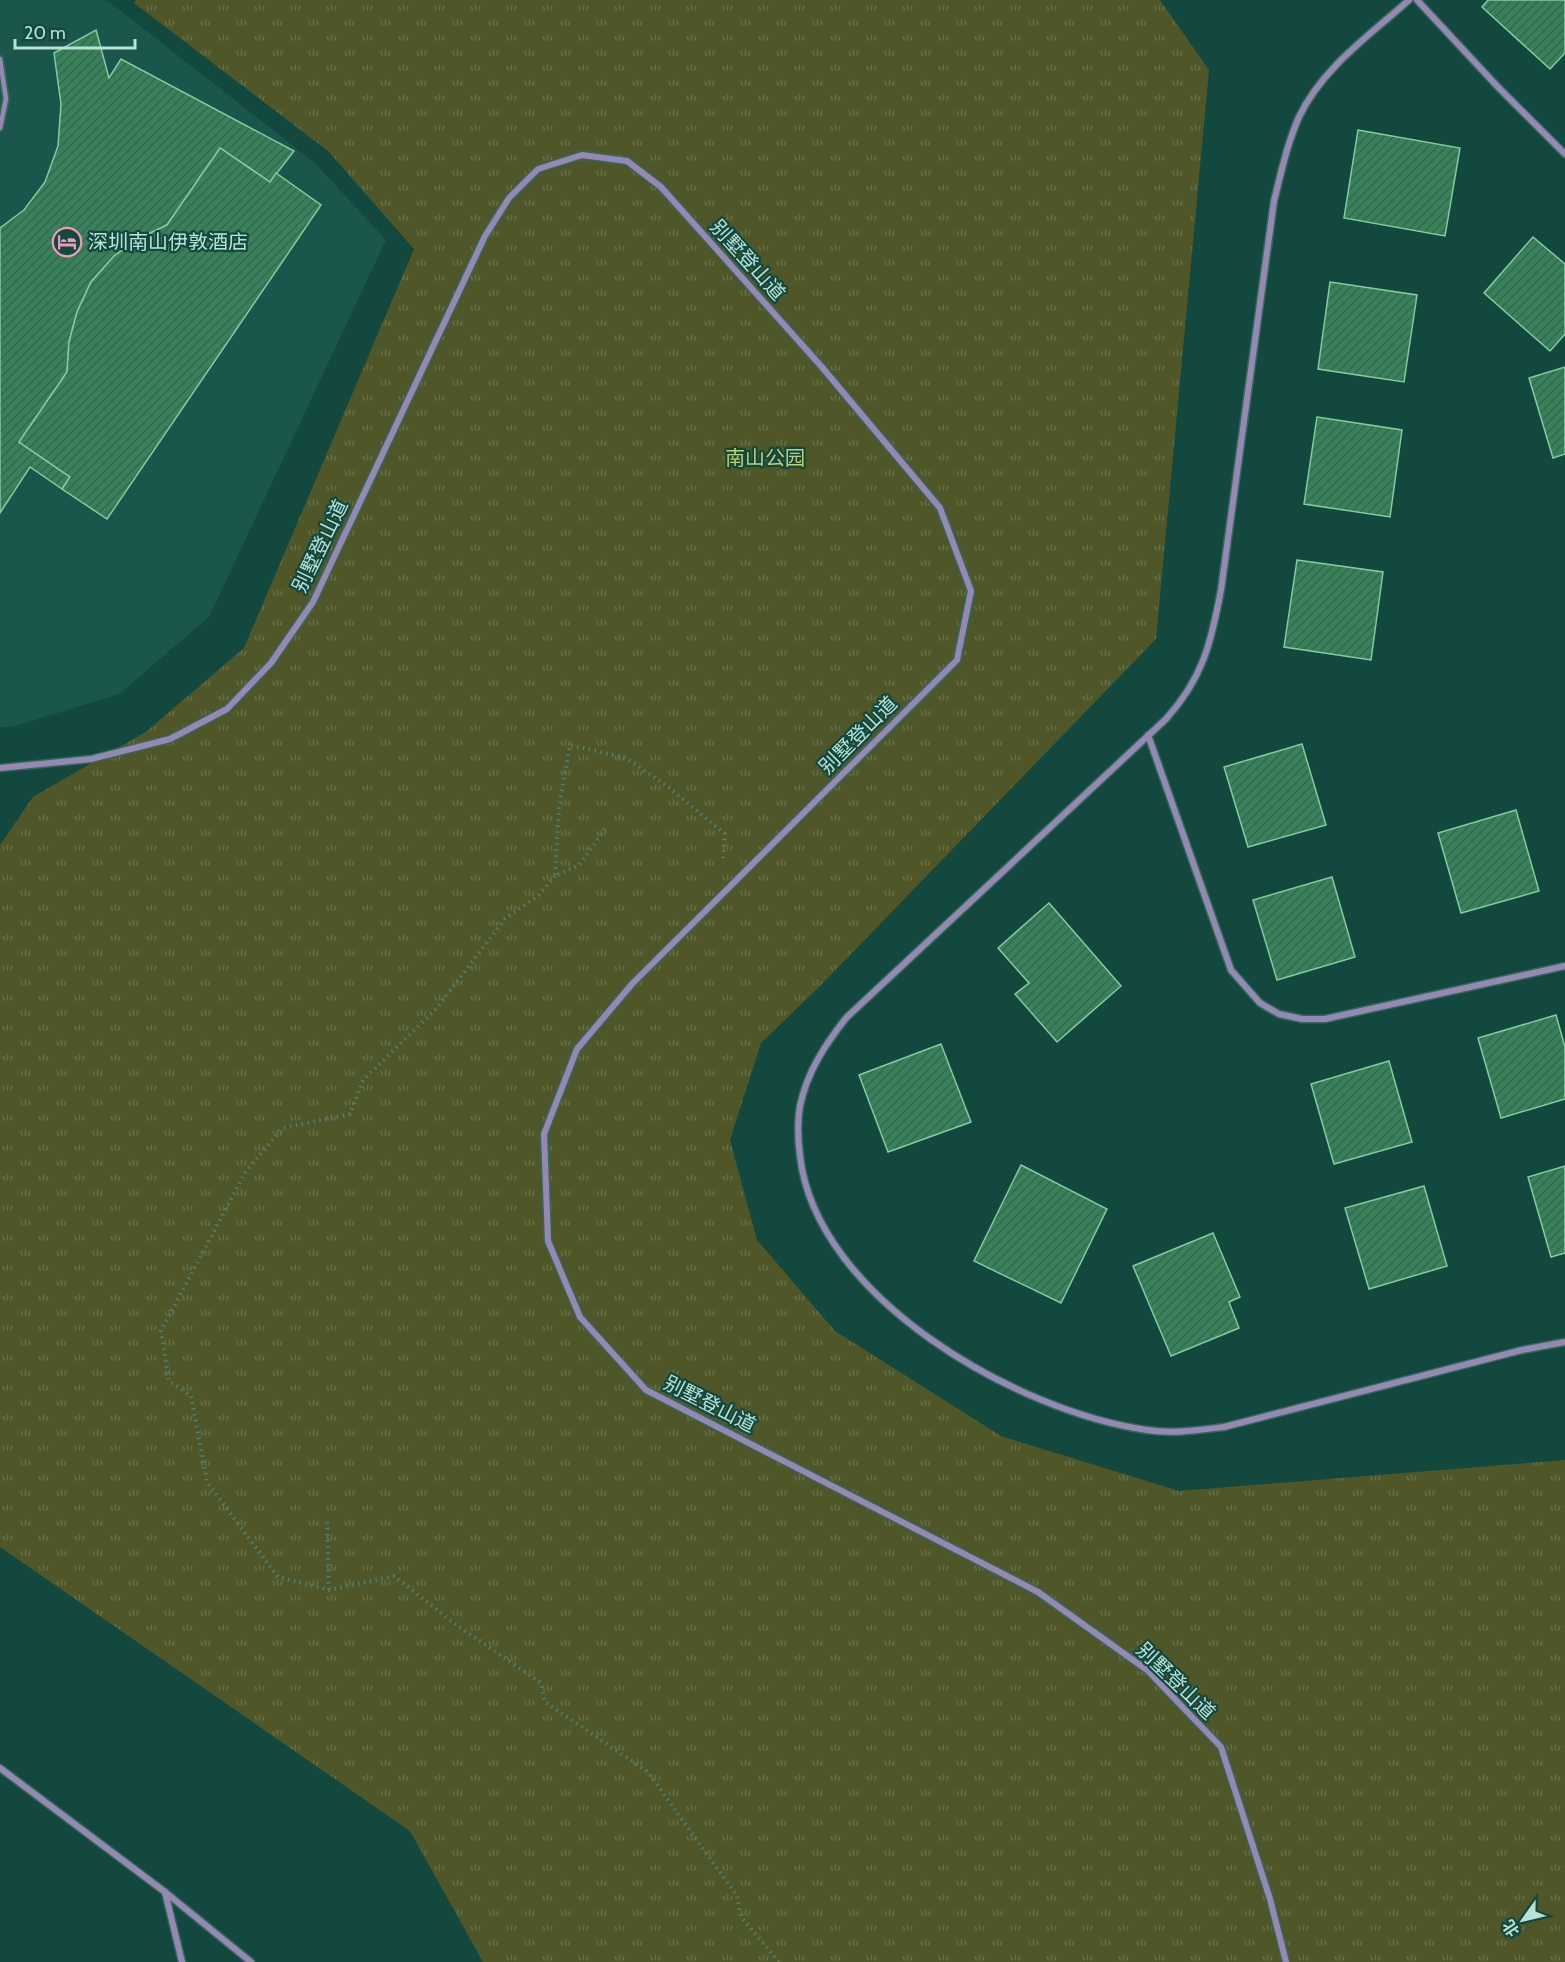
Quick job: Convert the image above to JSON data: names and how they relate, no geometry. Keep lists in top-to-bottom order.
{
  "streets": {
    "street": ["别墅登山道"]
  },
  "parks": ["南山公园"],
  "places": {
    "hotel": ["深圳南山伊敦酒店"]
  },
  "scale_bar": "20 m",
  "north": "bottom left"
}
